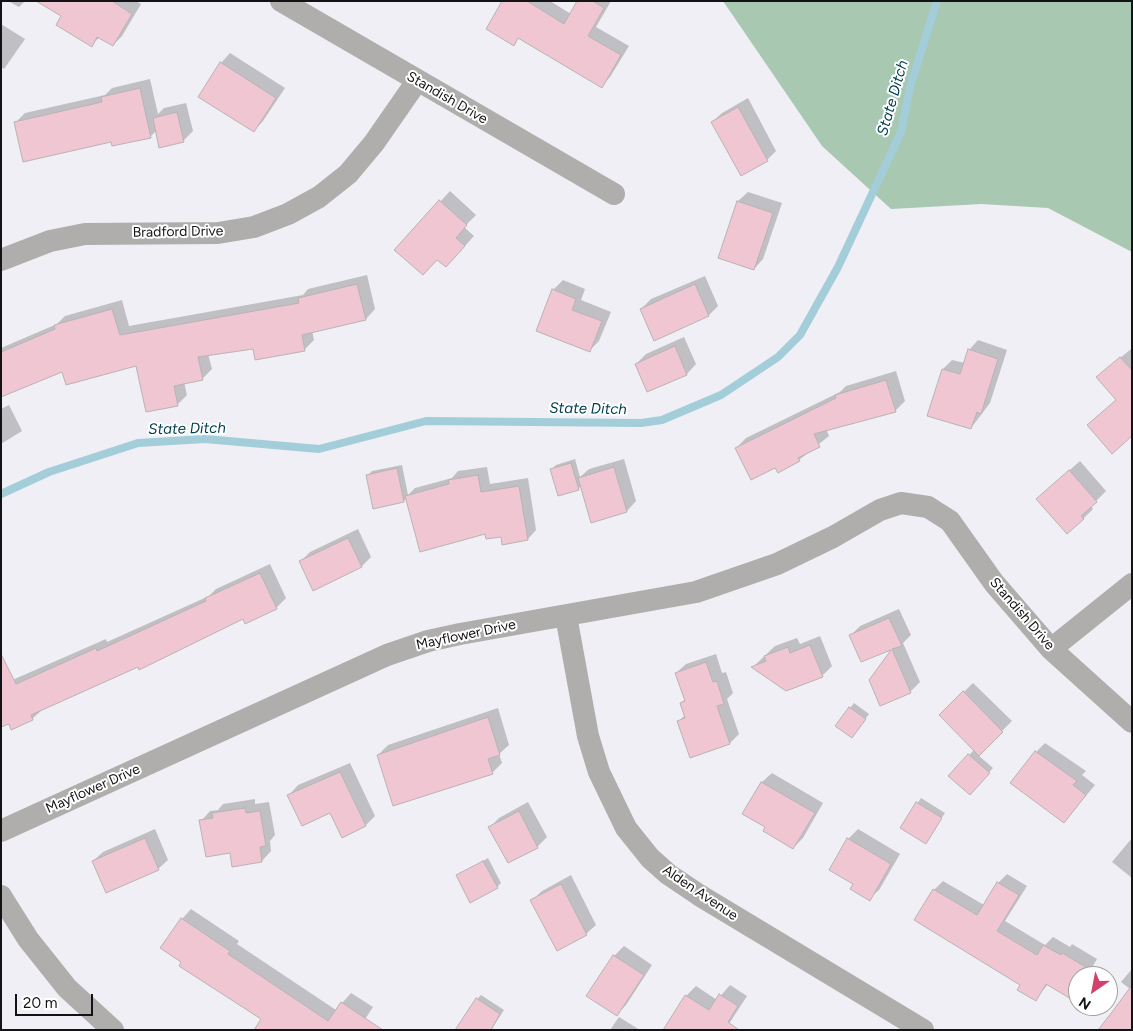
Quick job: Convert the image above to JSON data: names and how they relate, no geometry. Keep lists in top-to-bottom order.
{
  "streets": {
    "street": [
      "Standish Drive",
      "Bradford Drive",
      "Mayflower Drive",
      "Alden Avenue"
    ]
  },
  "crossings": [
    ["Standish Drive", "Bradford Drive"],
    ["Standish Drive", "Mayflower Drive"],
    ["Mayflower Drive", "Alden Avenue"]
  ],
  "water": ["State Ditch"],
  "scale_bar": "20 m",
  "north": "bottom left"
}
